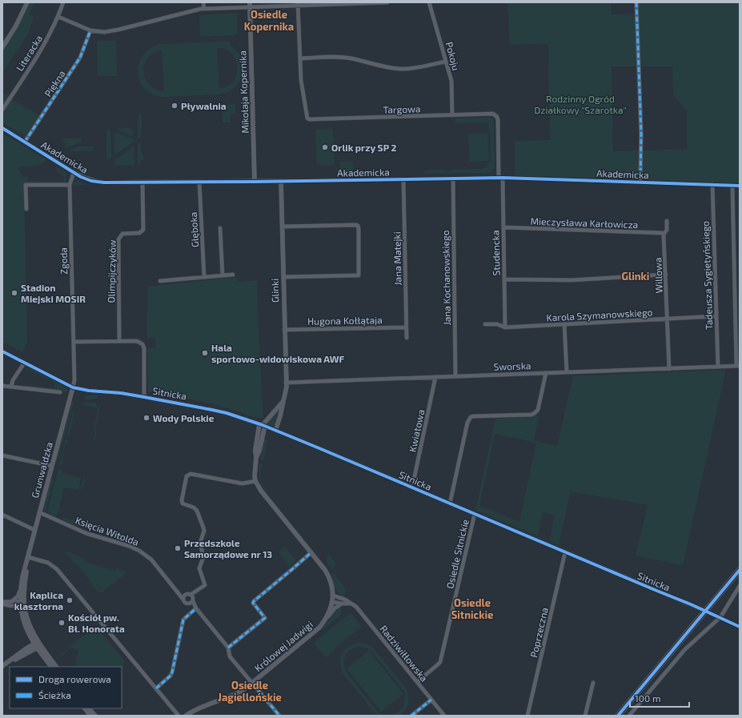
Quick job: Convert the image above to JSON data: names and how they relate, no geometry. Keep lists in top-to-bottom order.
{
  "streets": {
    "street": [
      "Literacka",
      "Pokoju",
      "Piękna",
      "Mikołaja Kopernika",
      "Targowa",
      "Akademicka",
      "Mieczysława Karłowicza",
      "Głęboka",
      "Studencka",
      "Jana Matejki",
      "Zgoda",
      "Olimpijczyków",
      "Willowa",
      "Tadeusza Sygietyńskiego",
      "Jana Kochanowskiego",
      "Glinki",
      "Karola Szymanowskiego",
      "Hugona Kołłątaja",
      "Sworska",
      "Sitnicka",
      "Kwiatowa",
      "Grunwaldzka",
      "Księcia Witolda",
      "Osiedle Sitnickie",
      "Poprzeczna",
      "Królowej Jadwigi",
      "Radziwiłłowska"
    ]
  },
  "crossings": [
    ["Pokoju", "Targowa"],
    ["Piękna", "Akademicka"],
    ["Mikołaja Kopernika", "Akademicka"],
    ["Targowa", "Studencka"],
    ["Akademicka", "Głęboka"],
    ["Akademicka", "Studencka"],
    ["Akademicka", "Jana Matejki"],
    ["Akademicka", "Zgoda"],
    ["Akademicka", "Olimpijczyków"],
    ["Akademicka", "Tadeusza Sygietyńskiego"],
    ["Akademicka", "Jana Kochanowskiego"],
    ["Akademicka", "Glinki"],
    ["Mieczysława Karłowicza", "Studencka"],
    ["Mieczysława Karłowicza", "Willowa"],
    ["Studencka", "Karola Szymanowskiego"],
    ["Jana Matejki", "Hugona Kołłątaja"],
    ["Zgoda", "Sitnicka"],
    ["Zgoda", "Grunwaldzka"],
    ["Willowa", "Karola Szymanowskiego"],
    ["Willowa", "Sworska"],
    ["Tadeusza Sygietyńskiego", "Karola Szymanowskiego"],
    ["Tadeusza Sygietyńskiego", "Sworska"],
    ["Jana Kochanowskiego", "Sworska"],
    ["Glinki", "Hugona Kołłątaja"],
    ["Glinki", "Sworska"],
    ["Glinki", "Sitnicka"],
    ["Sworska", "Kwiatowa"],
    ["Sitnicka", "Kwiatowa"],
    ["Sitnicka", "Grunwaldzka"],
    ["Sitnicka", "Osiedle Sitnickie"],
    ["Sitnicka", "Poprzeczna"],
    ["Grunwaldzka", "Księcia Witolda"],
    ["Osiedle Sitnickie", "Radziwiłłowska"],
    ["Królowej Jadwigi", "Radziwiłłowska"]
  ],
  "districts": [
    "Osiedle Kopernika",
    "Glinki",
    "Osiedle Sitnickie",
    "Osiedle Jagiellońskie"
  ],
  "parks": ["Rodzinny Ogród Działkowy \"Szarotka\""],
  "places": [
    "Pływalnia",
    "Orlik przy SP 2",
    "Stadion Miejski MOSIR",
    "Hala sportowo-widowiskowa AWF",
    "Wody Polskie",
    "Przedszkole Samorządowe nr 13",
    "Kaplica klasztorna",
    "Kościół pw. Bł. Honorata"
  ],
  "legend": ["Droga rowerowa", "Ścieżka"],
  "scale_bar": "100 m"
}
